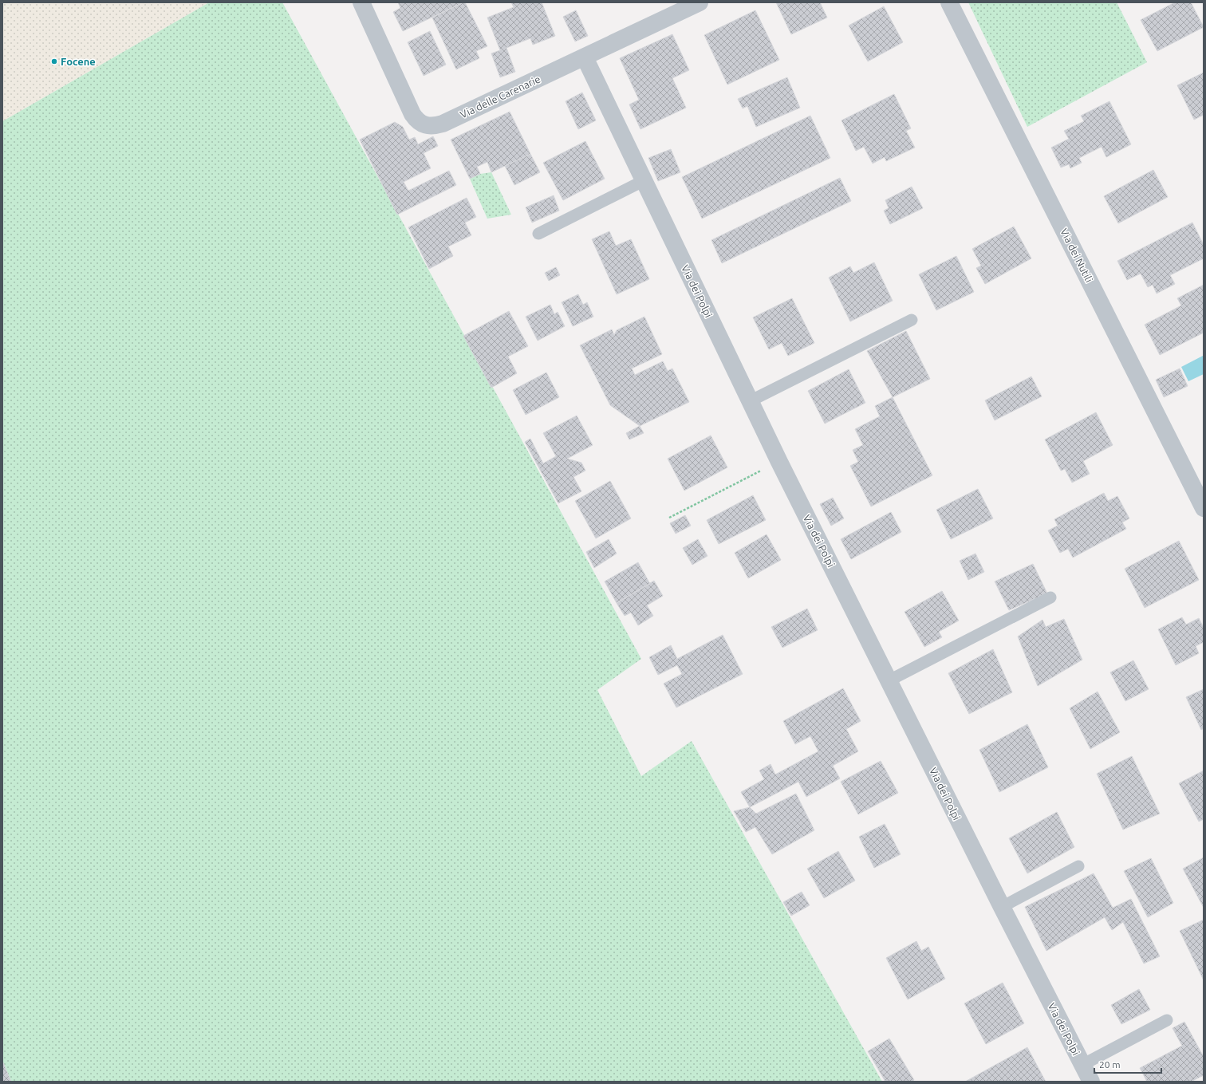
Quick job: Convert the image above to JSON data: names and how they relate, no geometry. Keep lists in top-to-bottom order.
{
  "streets": {
    "street": ["Via delle Carenarie", "Via dei Nutili", "Via dei Polpi"]
  },
  "crossings": [
    ["Via delle Carenarie", "Via dei Polpi"]
  ],
  "places": ["Focene"],
  "scale_bar": "20 m"
}
